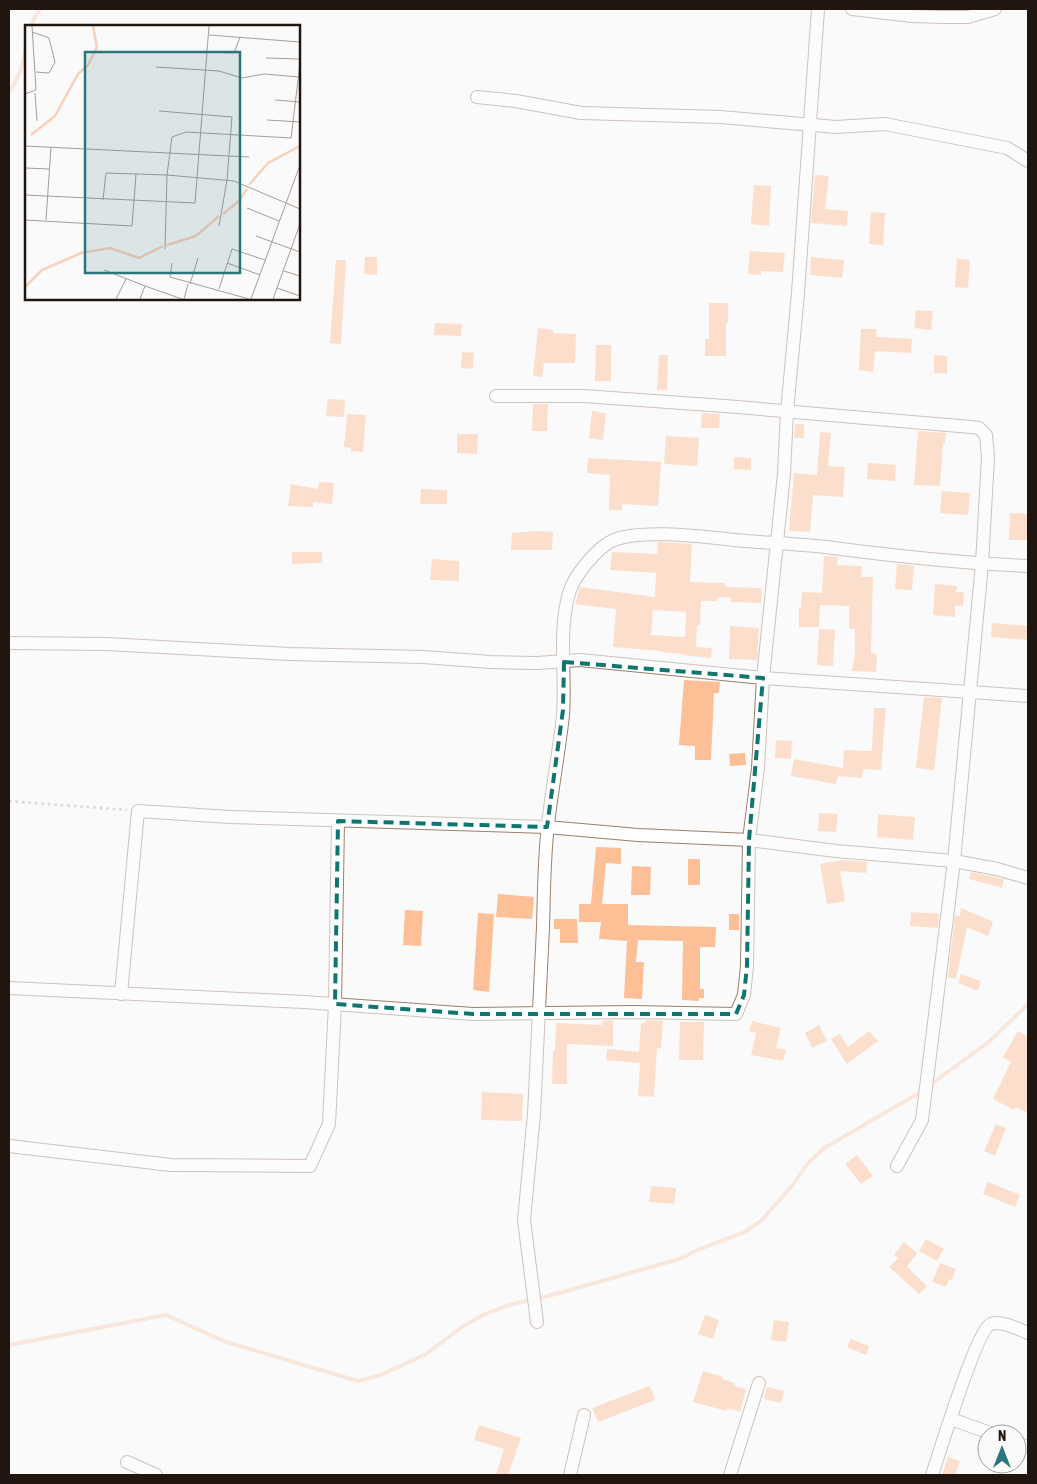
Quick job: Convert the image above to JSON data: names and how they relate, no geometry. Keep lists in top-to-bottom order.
{
  "north": "top"
}
